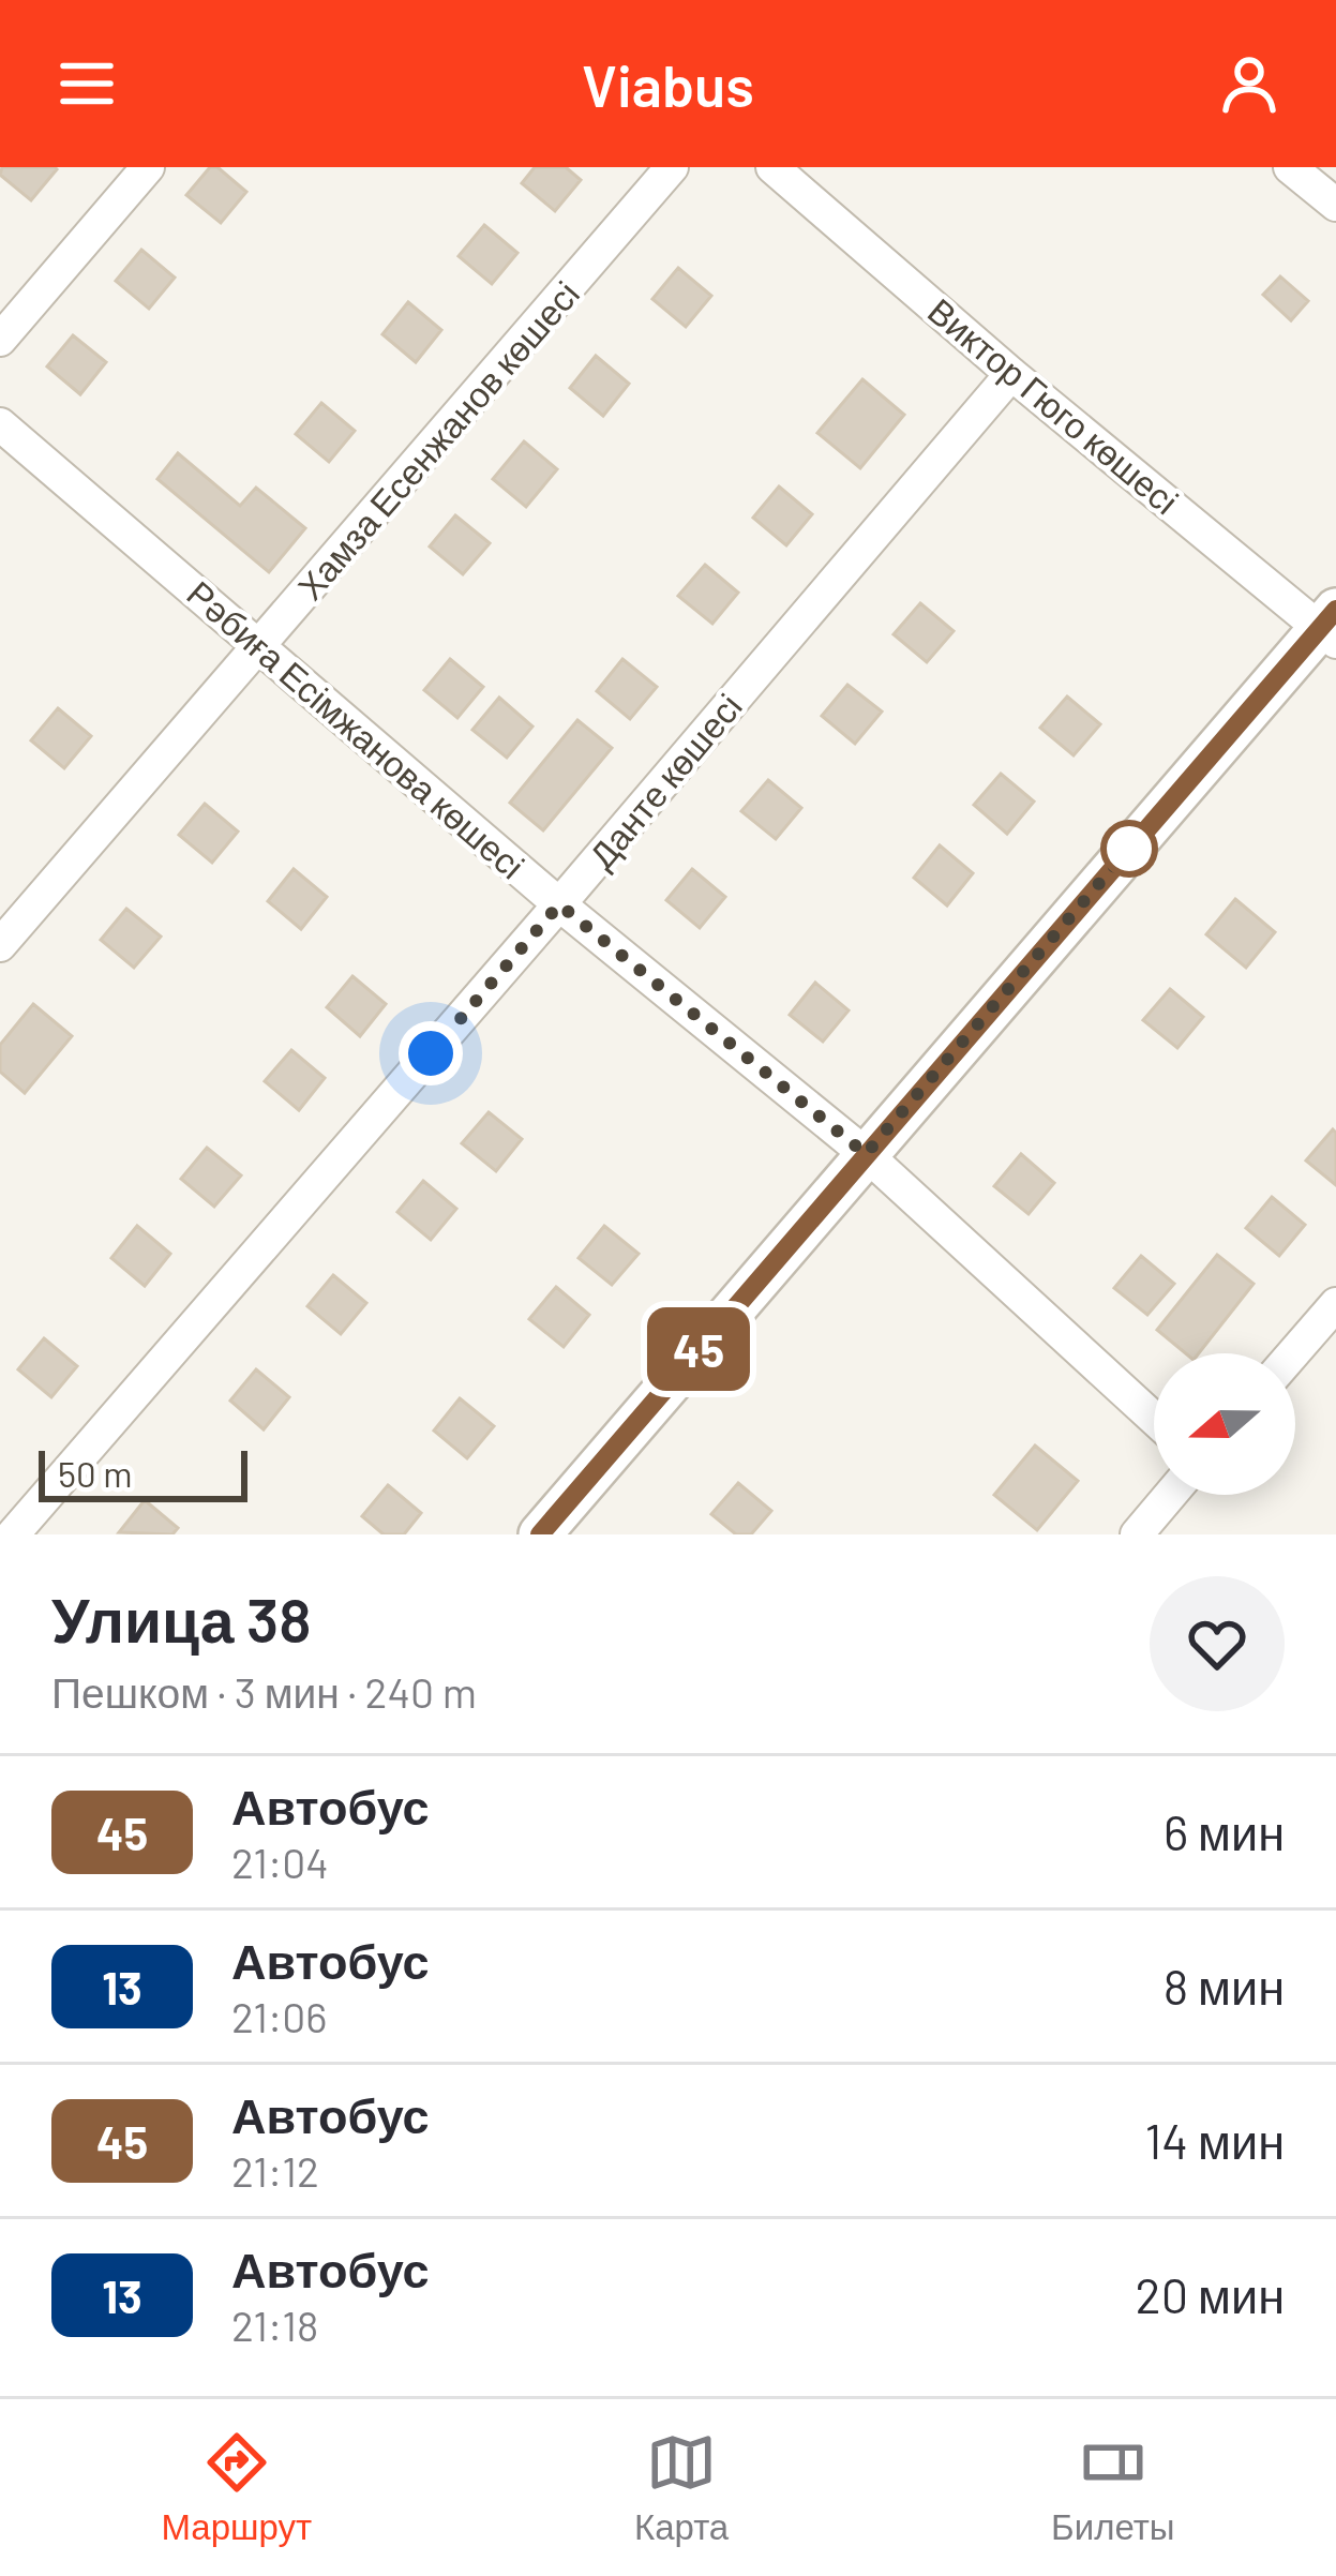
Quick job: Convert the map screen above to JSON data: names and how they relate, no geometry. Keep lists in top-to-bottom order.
{
  "streets": {
    "street": [
      "Виктор Гюго көшесі",
      "Хамза Есенжанов көшесі",
      "Рәбиға Есімжанова көшесі",
      "Данте көшесі"
    ]
  },
  "crossings": [
    ["Виктор Гюго көшесі", "Данте көшесі"],
    ["Хамза Есенжанов көшесі", "Рәбиға Есімжанова көшесі"],
    ["Рәбиға Есімжанова көшесі", "Данте көшесі"]
  ],
  "lines": ["bus line 45"],
  "scale_bar": "50 m",
  "north": "left",
  "page": {
    "header": "Viabus",
    "on_map": "45",
    "scale": "50 m",
    "heading": ["Улица 38", "Пешком · 3 мин · 240 m"],
    "list": [
      {
        "mark": "45",
        "name": "Автобус",
        "note": "21:04",
        "value": "6 мин"
      },
      {
        "mark": "13",
        "name": "Автобус",
        "note": "21:06",
        "value": "8 мин"
      },
      {
        "mark": "45",
        "name": "Автобус",
        "note": "21:12",
        "value": "14 мин"
      },
      {
        "mark": "13",
        "name": "Автобус",
        "note": "21:18",
        "value": "20 мин"
      }
    ],
    "tabs": ["Маршрут", "Карта", "Билеты"]
  }
}
